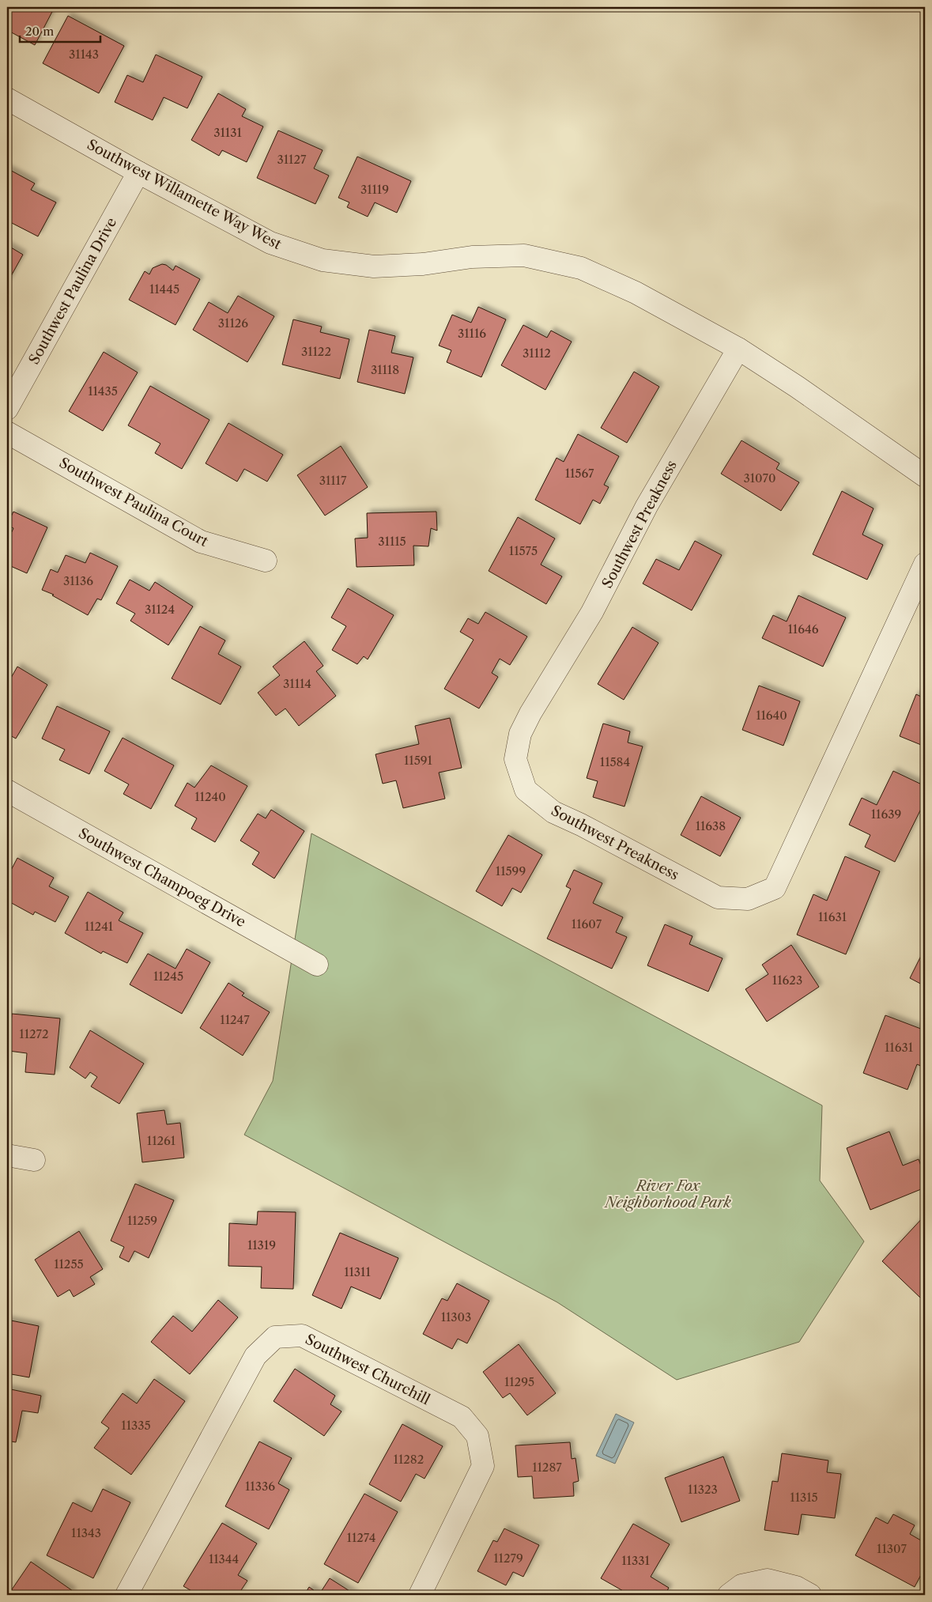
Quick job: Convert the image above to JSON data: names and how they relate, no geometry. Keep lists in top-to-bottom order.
{
  "streets": {
    "street": [
      "Southwest Willamette Way West",
      "Southwest Paulina Drive",
      "Southwest Paulina Court",
      "Southwest Preakness",
      "Southwest Champoeg Drive",
      "Southwest Churchill"
    ]
  },
  "crossings": [
    ["Southwest Willamette Way West", "Southwest Paulina Drive"],
    ["Southwest Willamette Way West", "Southwest Preakness"]
  ],
  "parks": ["River Fox Neighborhood Park"],
  "house_numbers": [
    "31143",
    "31131",
    "31127",
    "31119",
    "11445",
    "31126",
    "31116",
    "31122",
    "31112",
    "31118",
    "11435",
    "11567",
    "31070",
    "31117",
    "31115",
    "11575",
    "31136",
    "31124",
    "11646",
    "31114",
    "11640",
    "11591",
    "11584",
    "11240",
    "11639",
    "11638",
    "11599",
    "11631",
    "11607",
    "11241",
    "11245",
    "11623",
    "11247",
    "11272",
    "11631",
    "11261",
    "11259",
    "11319",
    "11255",
    "11311",
    "11303",
    "11295",
    "11335",
    "11282",
    "11287",
    "11336",
    "11323",
    "11315",
    "11343",
    "11274",
    "11307",
    "11279",
    "11344",
    "11331"
  ],
  "scale_bar": "20 m"
}
